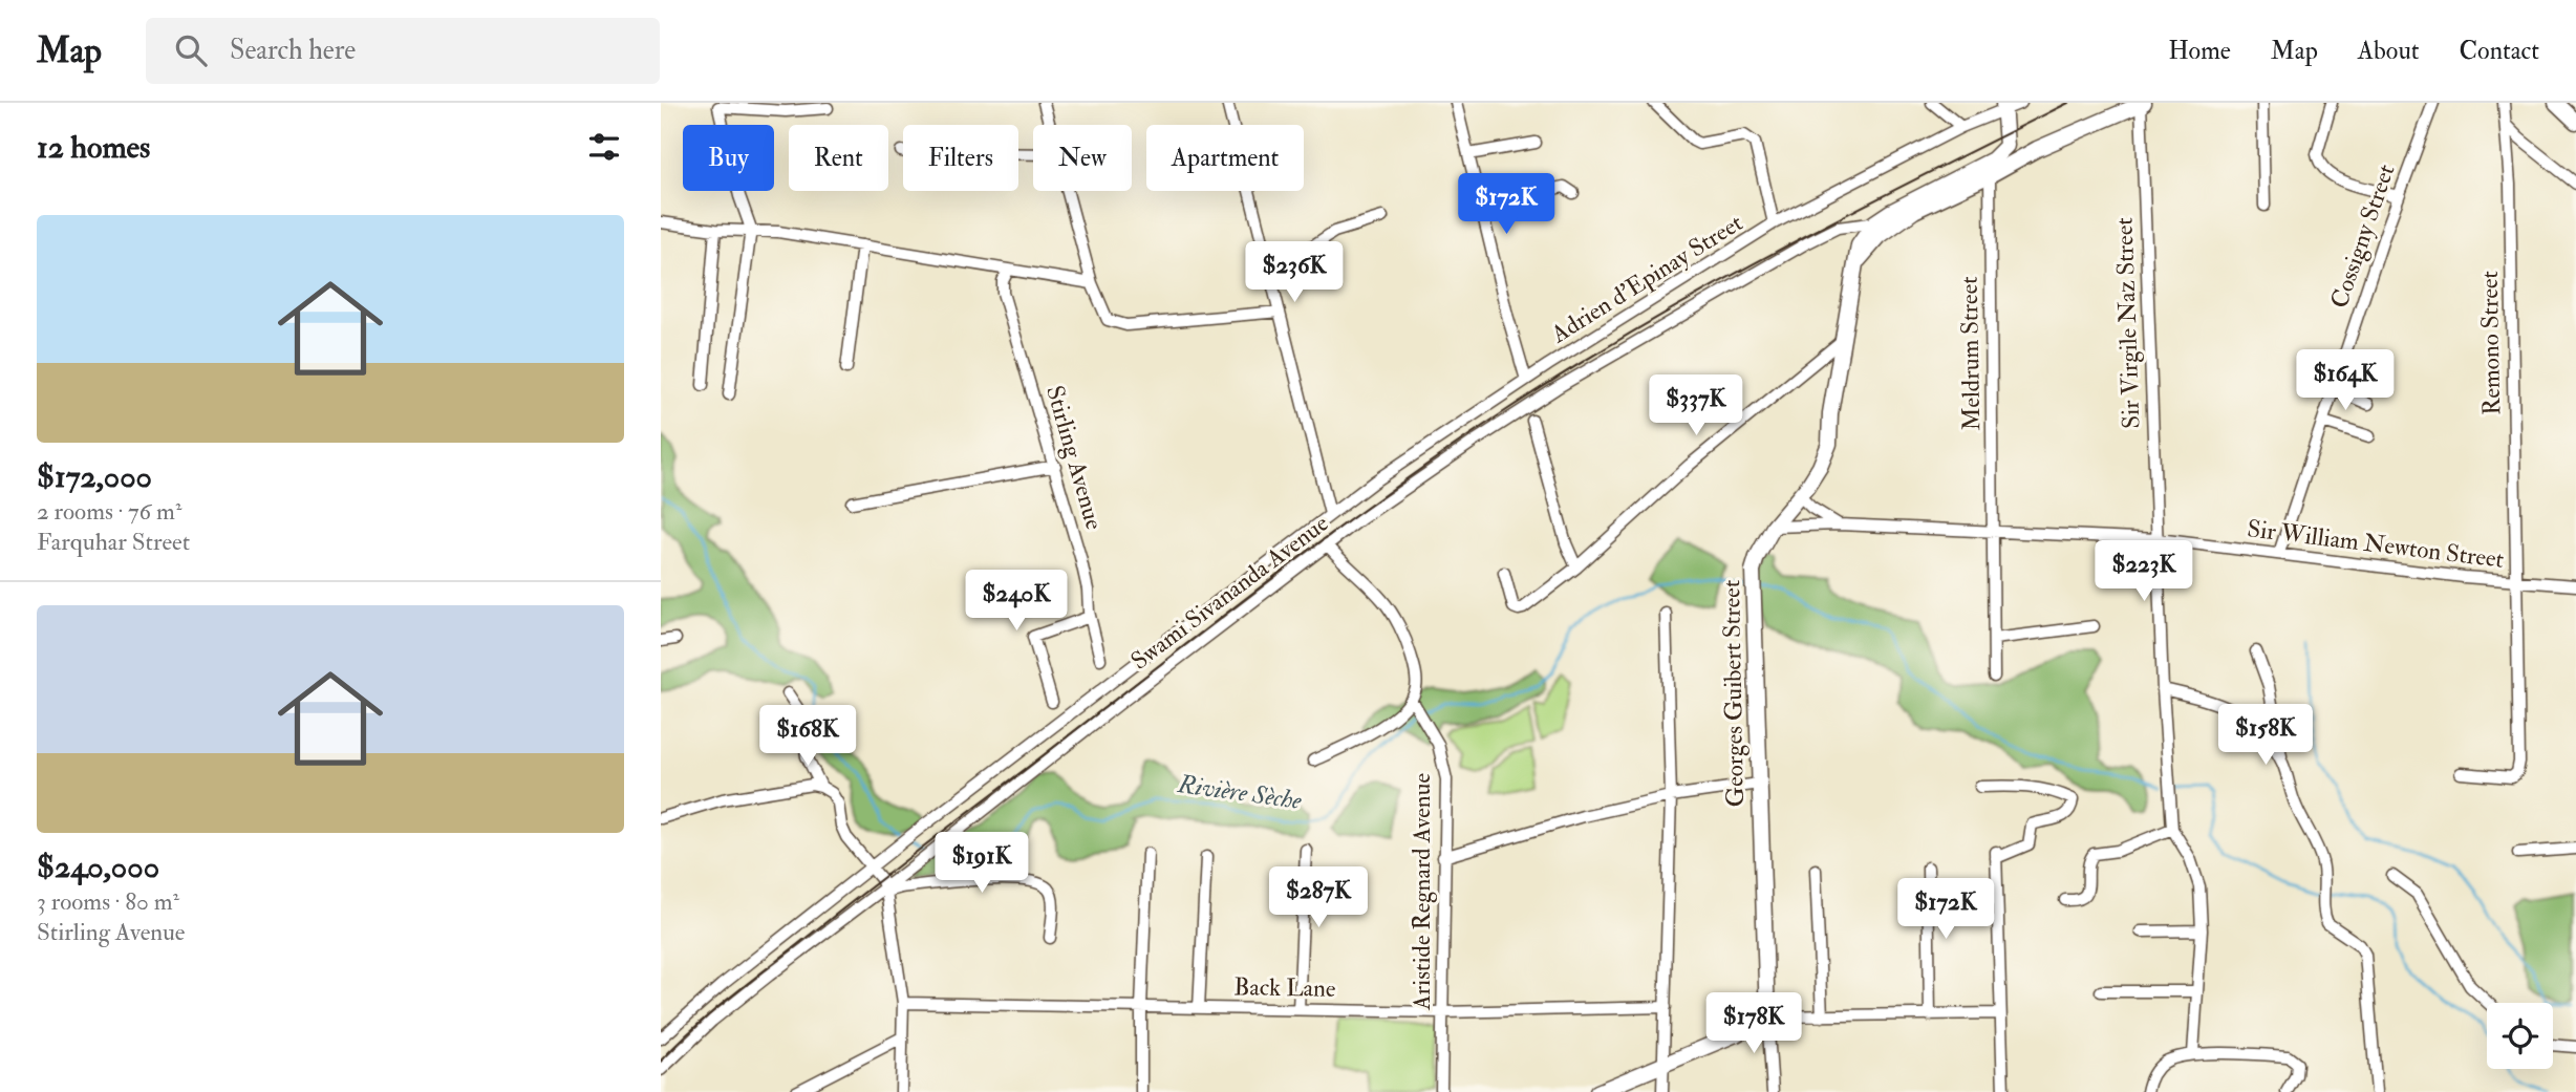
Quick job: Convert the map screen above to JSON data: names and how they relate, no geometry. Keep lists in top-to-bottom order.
{
  "streets": {
    "main road": ["Georges Guibert Street"],
    "street": [
      "Cossigny Street",
      "Adrien d'Epinay Street",
      "Sir Virgile Naz Street",
      "Remono Street",
      "Meldrum Street",
      "Stirling Avenue",
      "Sir William Newton Street",
      "Swami Sivananda Avenue",
      "Aristide Regnard Avenue",
      "Back Lane"
    ]
  },
  "crossings": [
    ["Cossigny Street", "Sir William Newton Street"],
    ["Sir Virgile Naz Street", "Sir William Newton Street"],
    ["Remono Street", "Sir William Newton Street"],
    ["Meldrum Street", "Sir William Newton Street"],
    ["Sir William Newton Street", "Georges Guibert Street"],
    ["Aristide Regnard Avenue", "Back Lane"]
  ],
  "water": ["Rivière Sèche"],
  "page": {
    "header": "Map",
    "search": "Search here",
    "nav": [
      "Home",
      "Map",
      "About",
      "Contact"
    ],
    "heading": "12 homes",
    "chip": [
      "Buy",
      "Rent",
      "Filters",
      "New",
      "Apartment"
    ],
    "price": [
      "$172K",
      "$236K",
      "$164K",
      "$337K",
      "$223K",
      "$240K",
      "$158K",
      "$168K",
      "$191K",
      "$287K",
      "$172K",
      "$178K"
    ],
    "list": [
      {
        "name": "$172,000",
        "note": "2 rooms · 76 m² · Farquhar Street"
      },
      {
        "name": "$240,000",
        "note": "3 rooms · 80 m² · Stirling Avenue"
      }
    ]
  }
}
